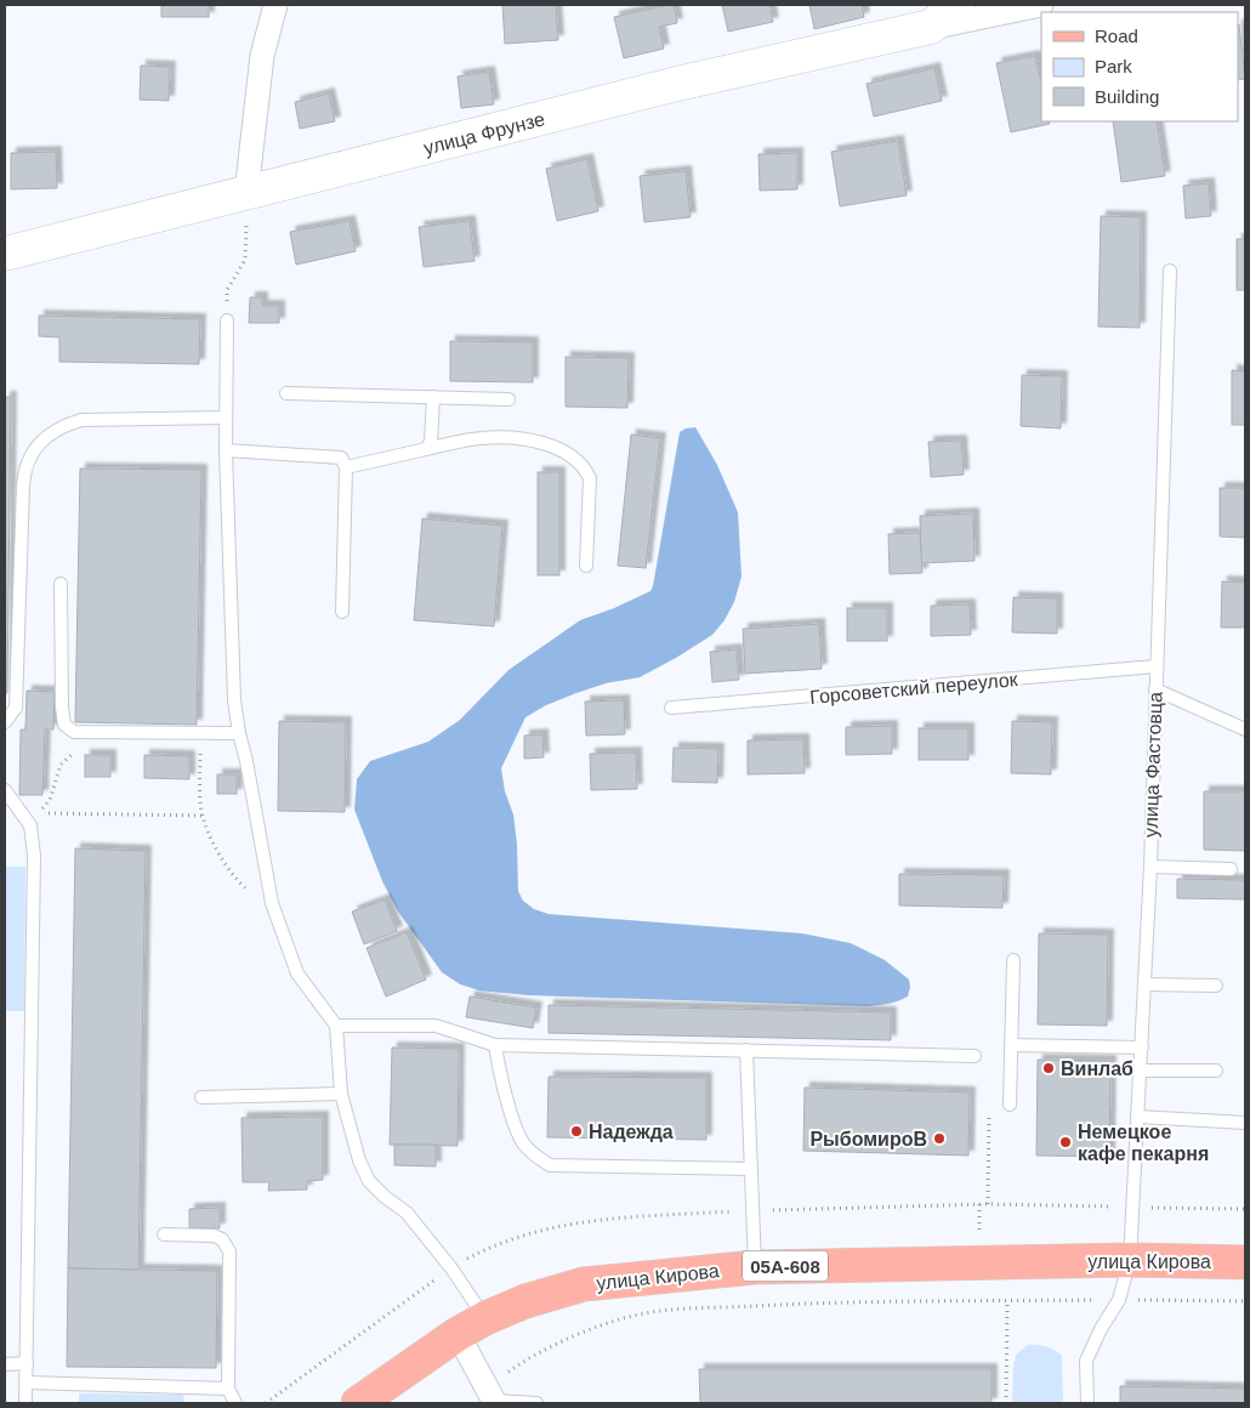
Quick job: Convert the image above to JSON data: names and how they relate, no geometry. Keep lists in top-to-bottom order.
{
  "streets": {
    "main road": ["улица Фрунзе", "улица Кирова", "05А-608"],
    "lane": ["Горсоветский переулок", "улица Фастовца"]
  },
  "crossings": [
    ["Горсоветский переулок", "улица Фастовца"],
    ["улица Фастовца", "улица Кирова"]
  ],
  "places": [
    "Винлаб",
    "Надежда",
    "РыбомироВ",
    "Немецкое кафе пекарня"
  ],
  "legend": ["Road", "Park", "Building"]
}
